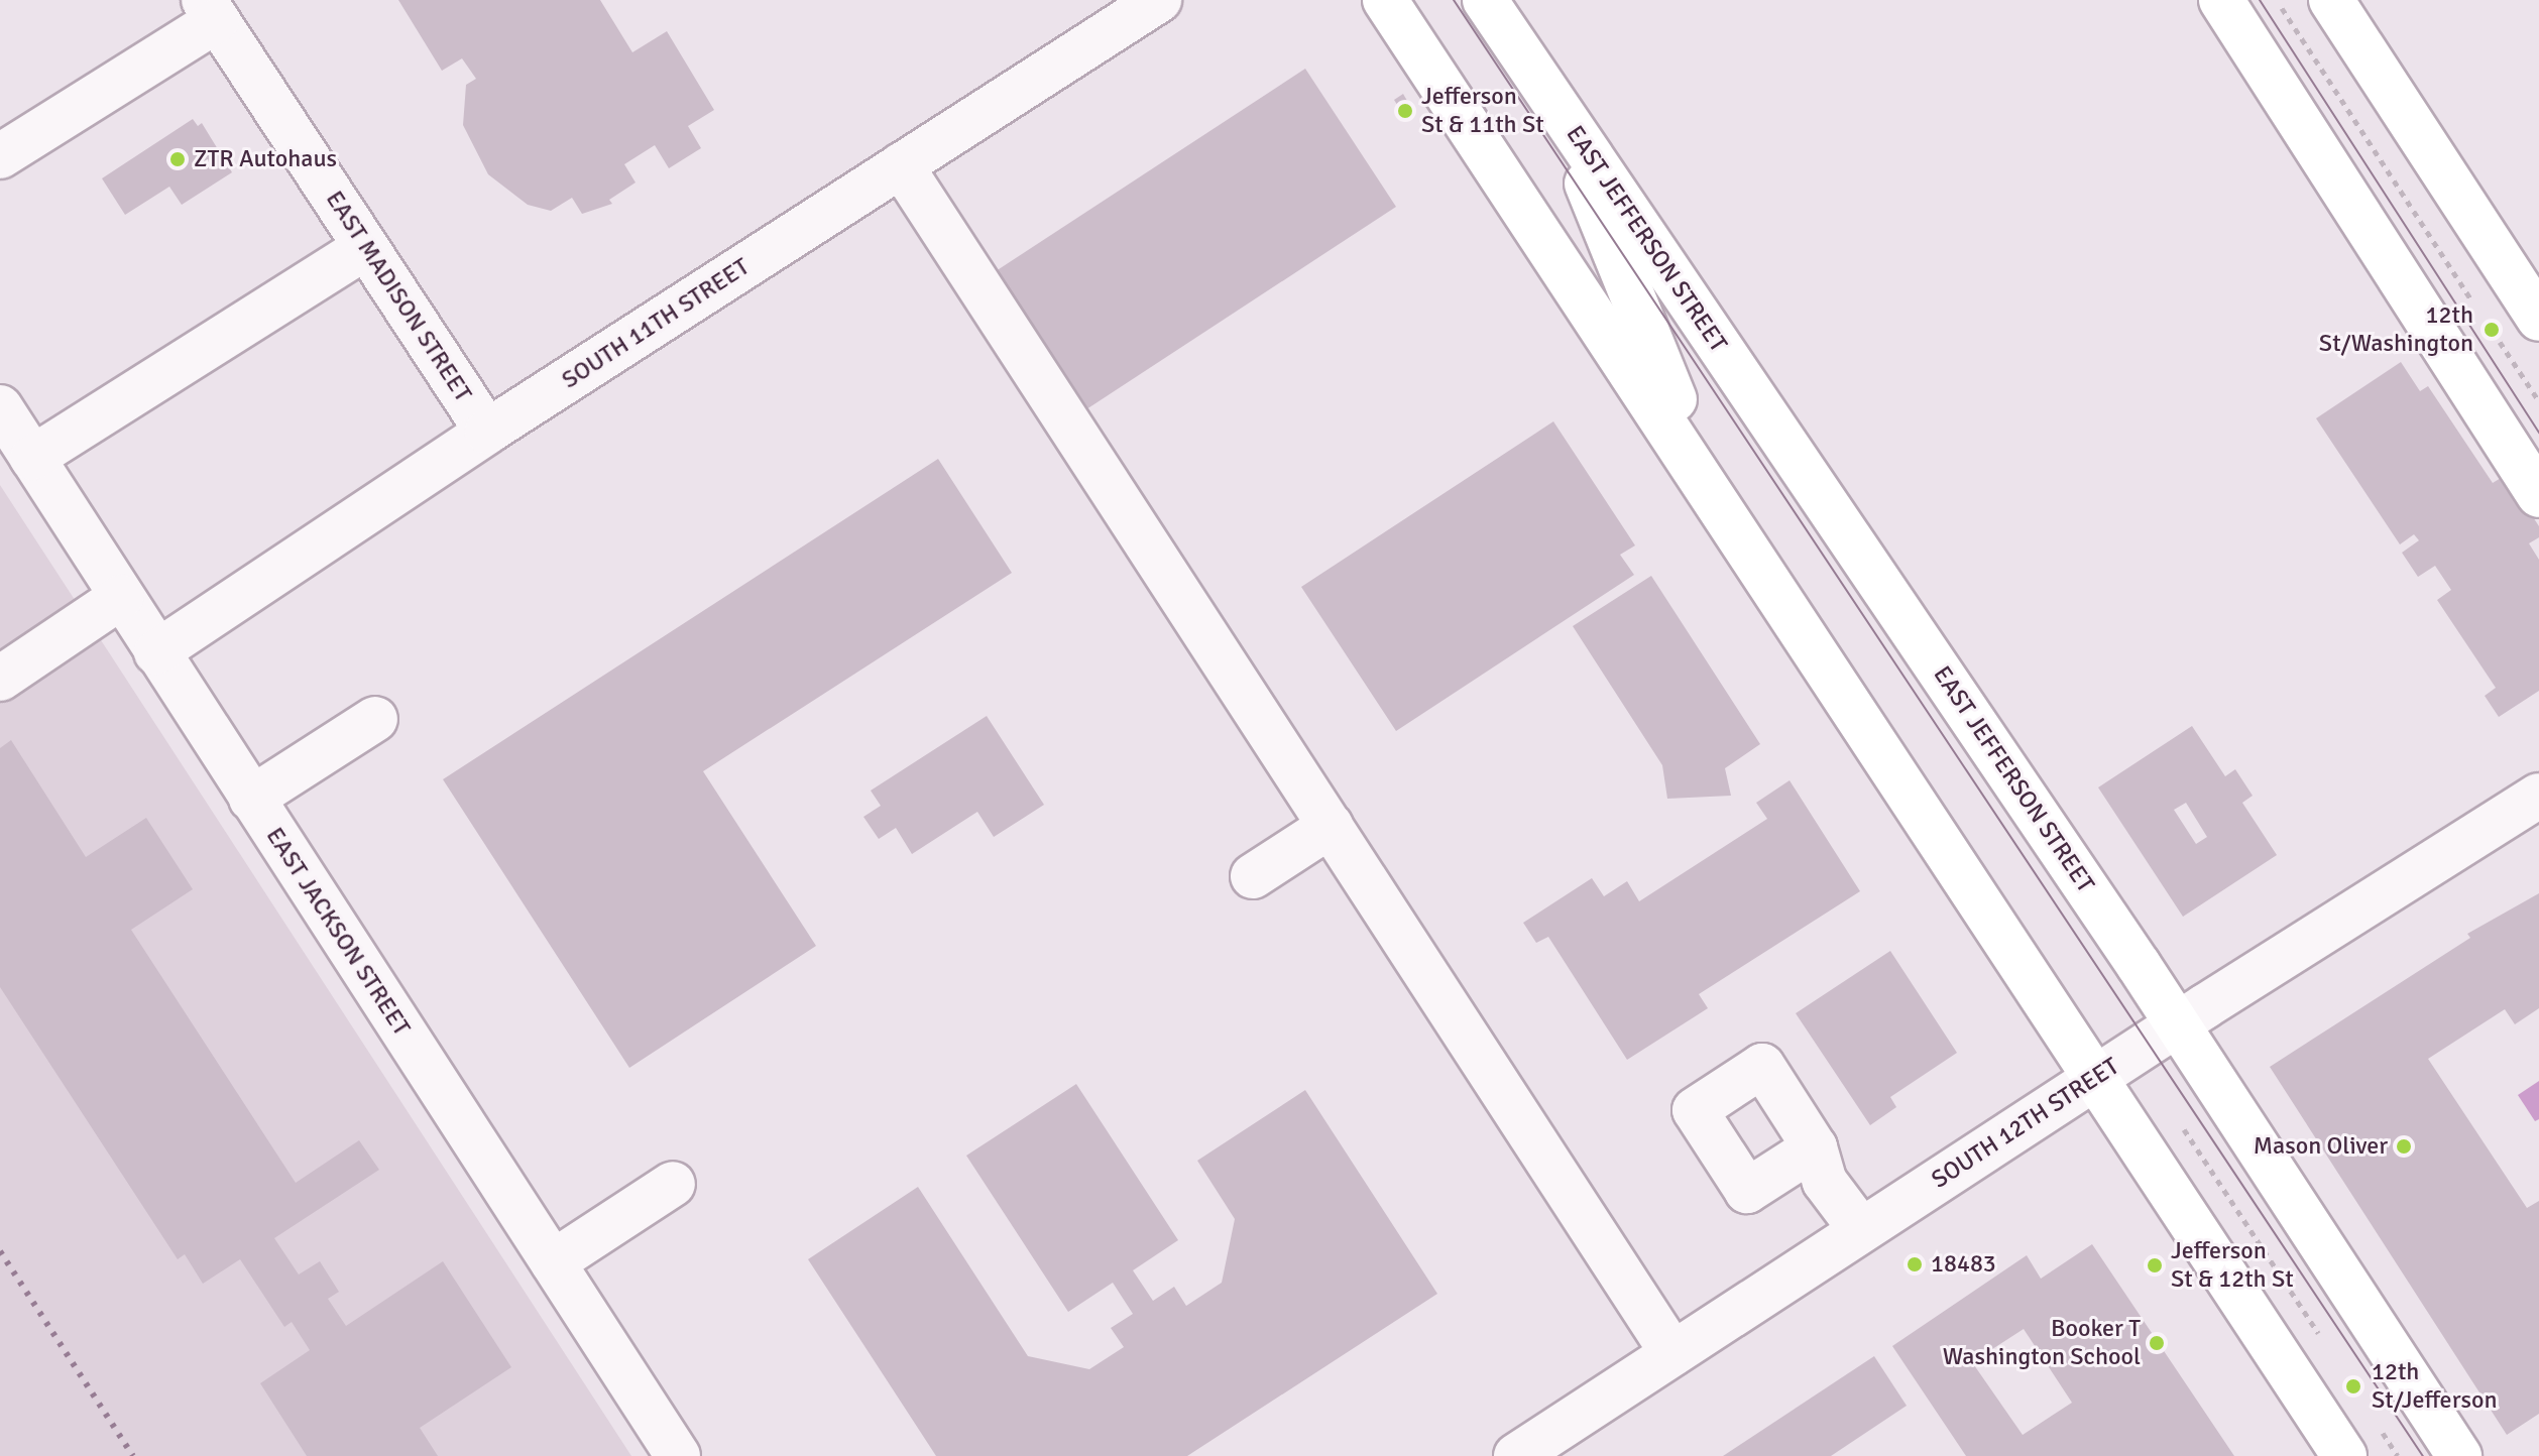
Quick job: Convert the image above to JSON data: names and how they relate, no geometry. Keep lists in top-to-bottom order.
{
  "streets": {
    "main road": ["EAST JEFFERSON STREET"],
    "street": [
      "EAST MADISON STREET",
      "SOUTH 11TH STREET",
      "EAST JACKSON STREET",
      "SOUTH 12TH STREET"
    ]
  },
  "crossings": [
    ["EAST JEFFERSON STREET", "SOUTH 12TH STREET"],
    ["EAST MADISON STREET", "SOUTH 11TH STREET"],
    ["SOUTH 11TH STREET", "EAST JACKSON STREET"]
  ],
  "places": [
    "Jefferson St & 11th St",
    "ZTR Autohaus",
    "12th St/Washington",
    "Mason Oliver",
    "18483",
    "Jefferson St & 12th St",
    "Booker T Washington School",
    "12th St/Jefferson"
  ]
}
